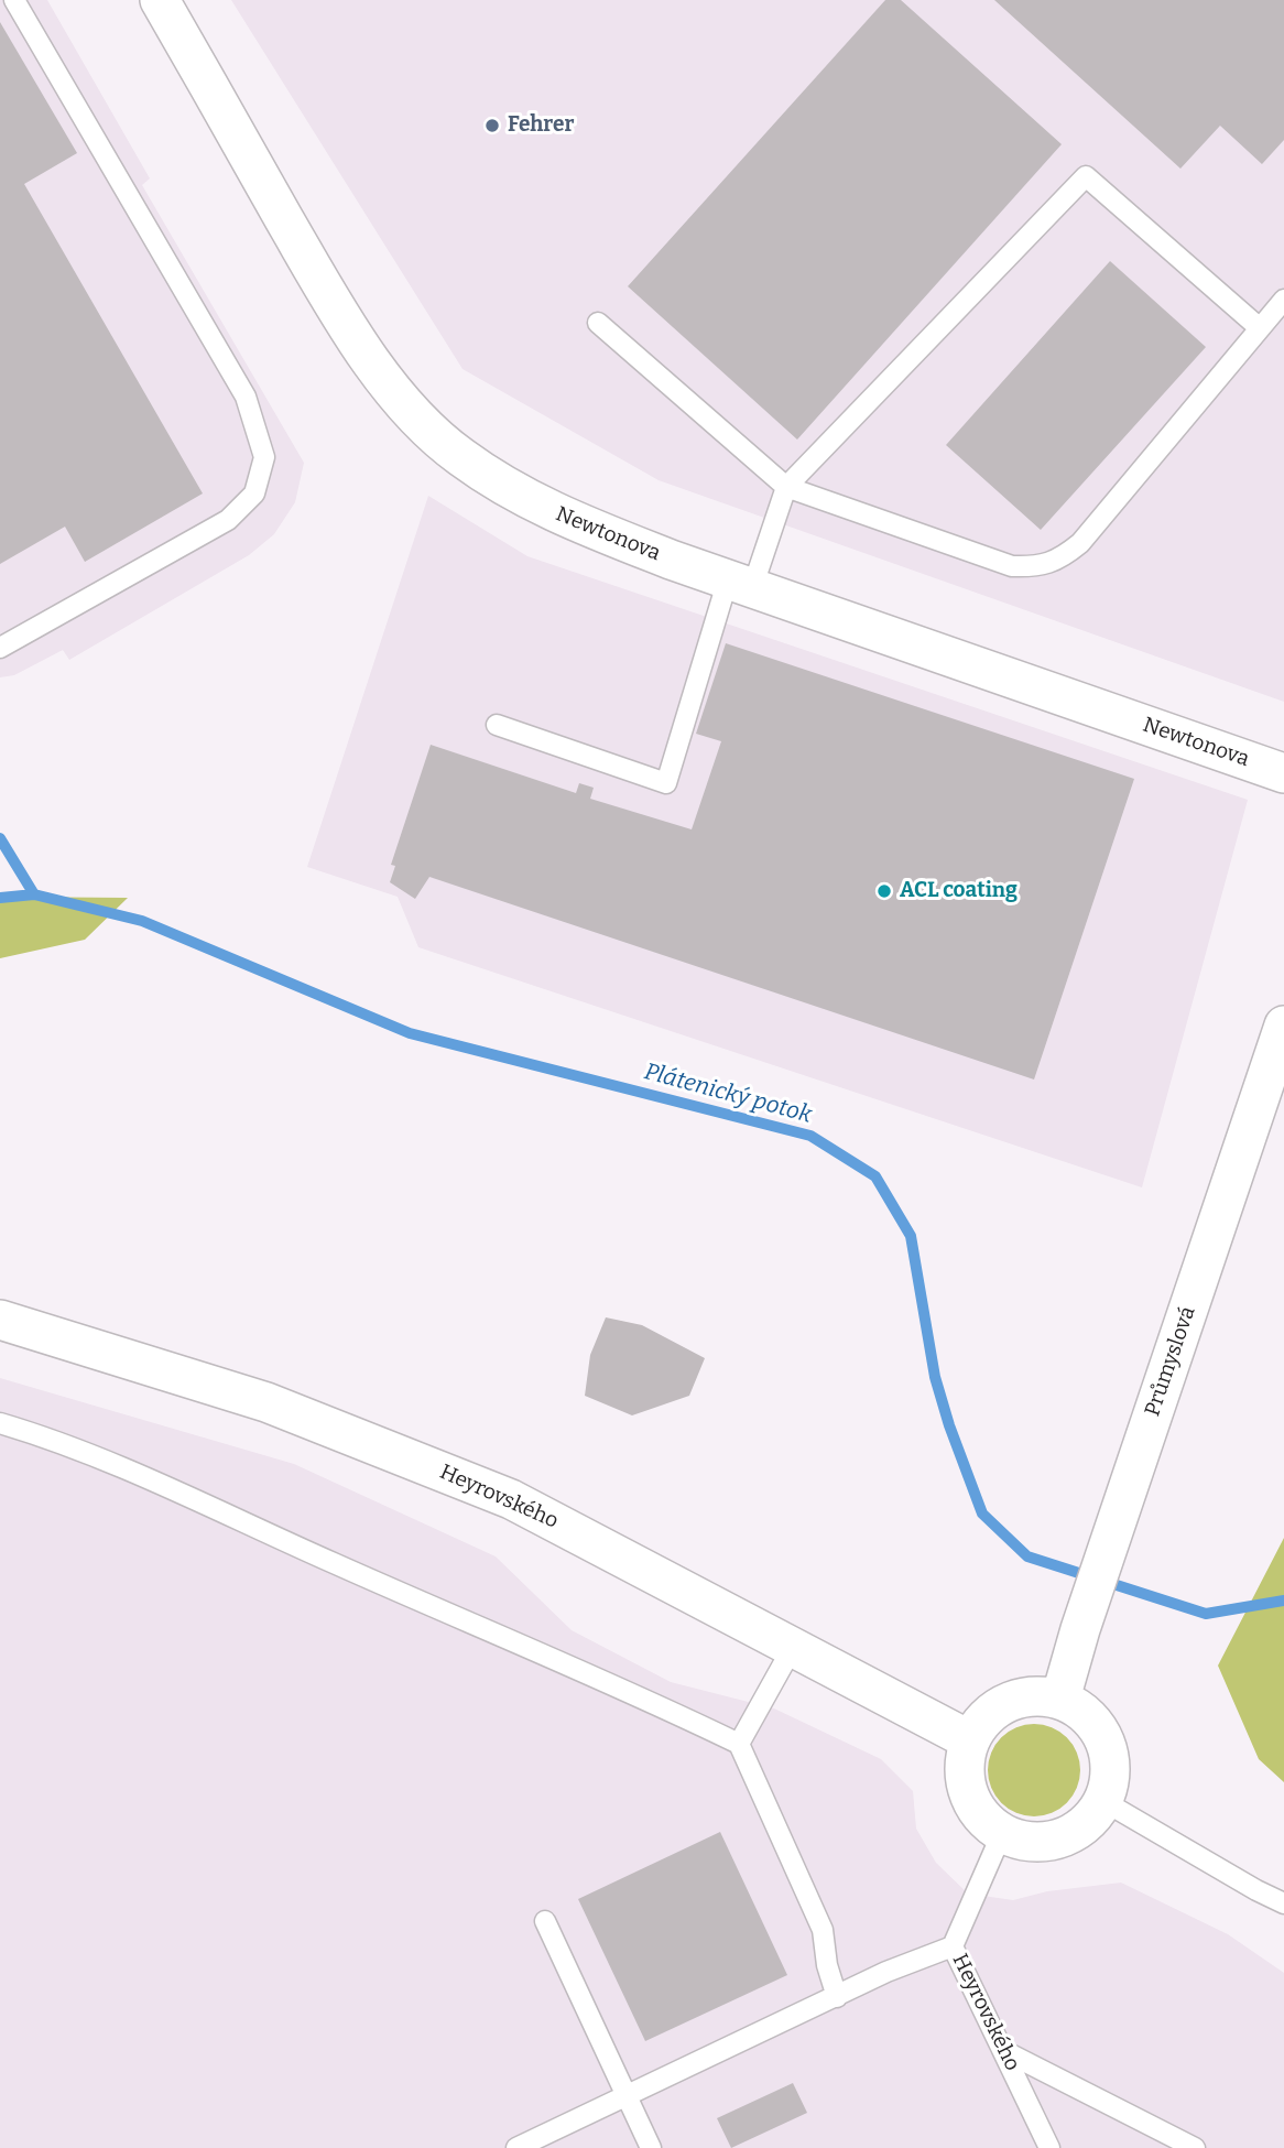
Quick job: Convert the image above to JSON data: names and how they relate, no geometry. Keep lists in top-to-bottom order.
{
  "streets": {
    "street": ["Newtonova", "Průmyslová", "Heyrovského"]
  },
  "crossings": [
    ["Průmyslová", "Heyrovského"]
  ],
  "water": ["Plátenický potok"],
  "places": ["Fehrer", "ACL coating"]
}
